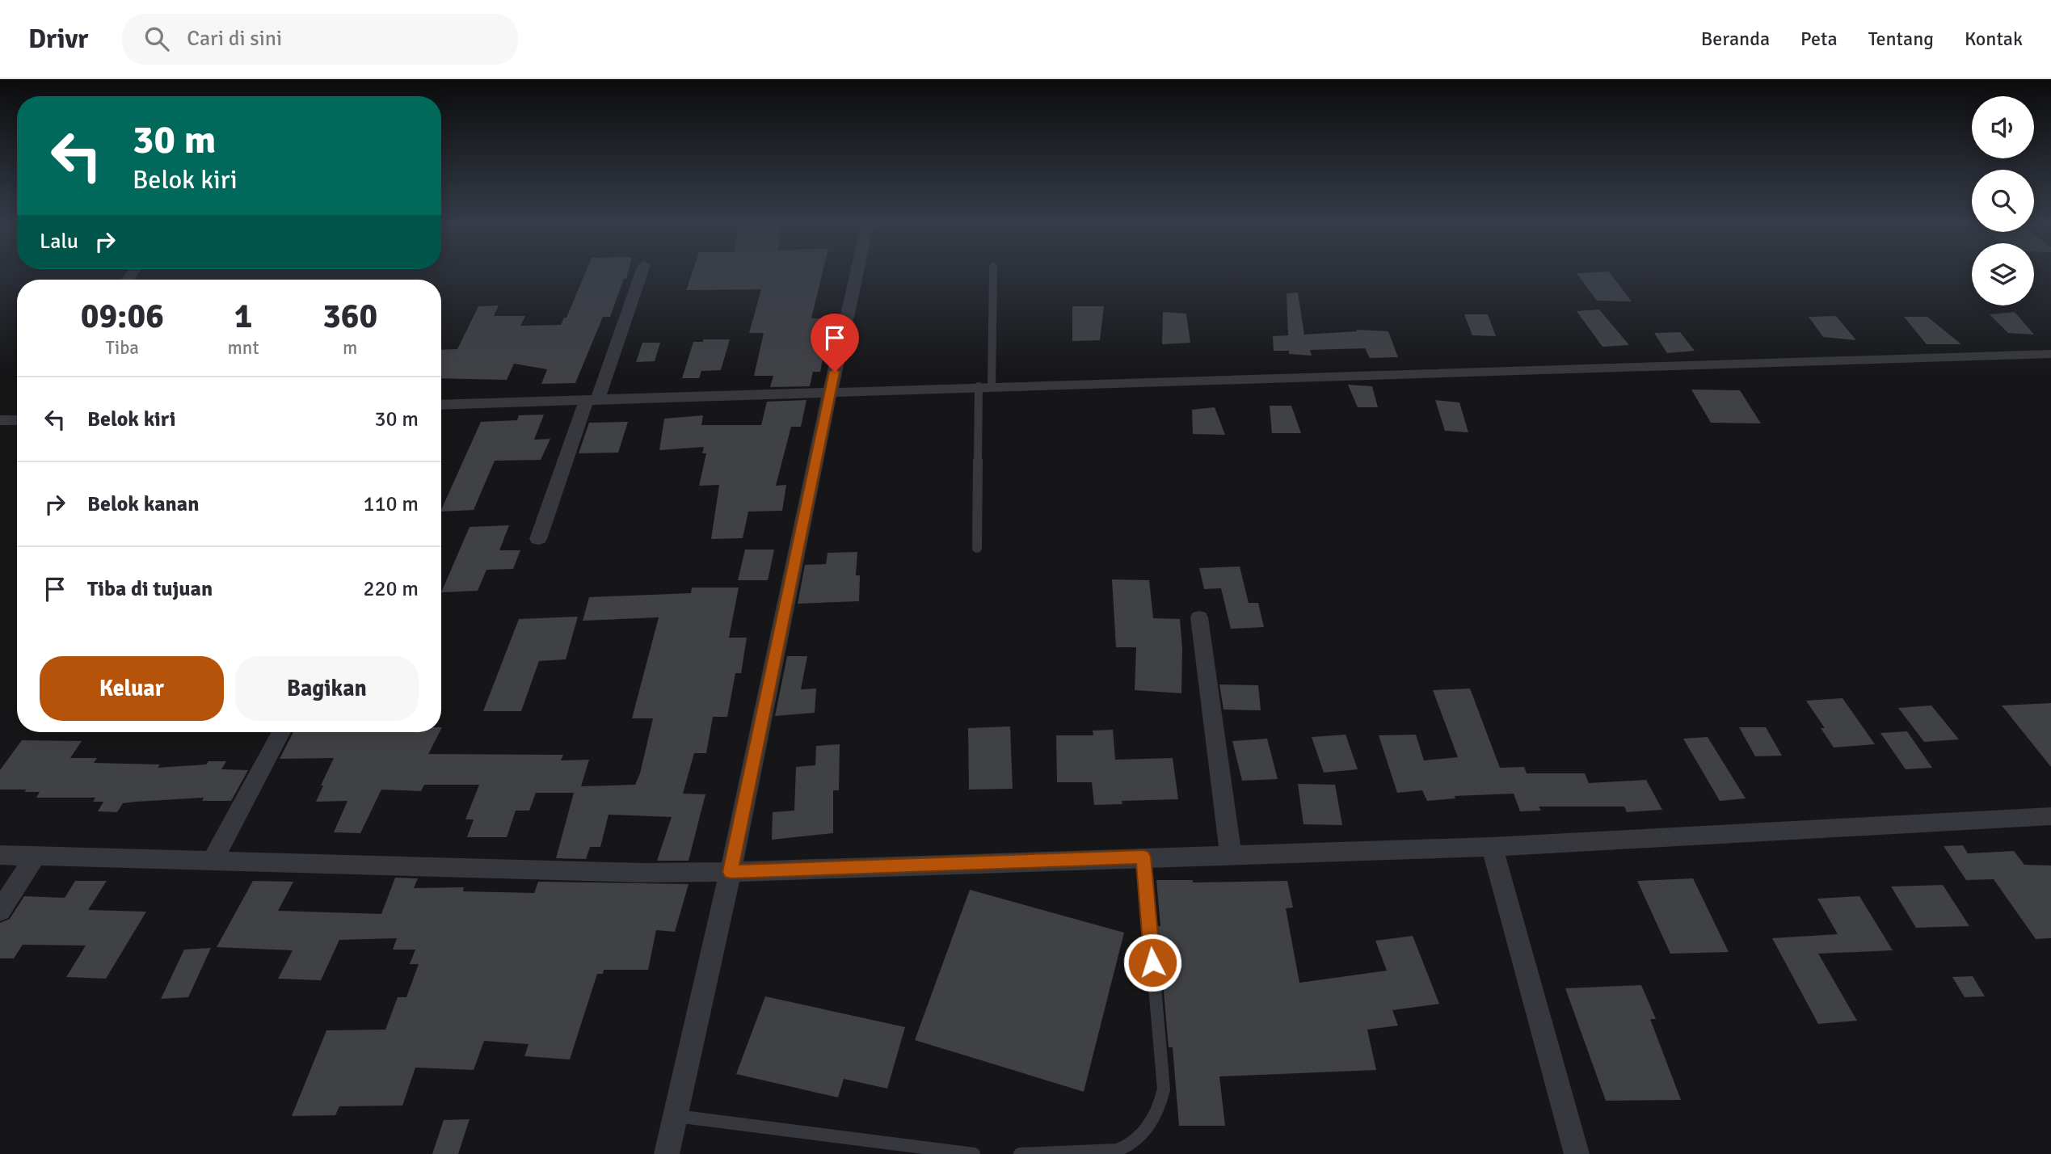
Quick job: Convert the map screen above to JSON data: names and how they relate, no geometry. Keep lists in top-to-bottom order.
{
  "page": {
    "header": "Drivr",
    "search": "Cari di sini",
    "nav": [
      "Beranda",
      "Peta",
      "Tentang",
      "Kontak"
    ],
    "turn": ["30 m", "Belok kiri"],
    "then": "Lalu",
    "eta": [
      "09:06",
      "Tiba",
      "1",
      "mnt",
      "360",
      "m"
    ],
    "list": [
      {
        "name": "Belok kiri",
        "value": "30 m"
      },
      {
        "name": "Belok kanan",
        "value": "110 m"
      },
      {
        "name": "Tiba di tujuan",
        "value": "220 m"
      }
    ],
    "buttons": ["Keluar", "Bagikan"]
  }
}
